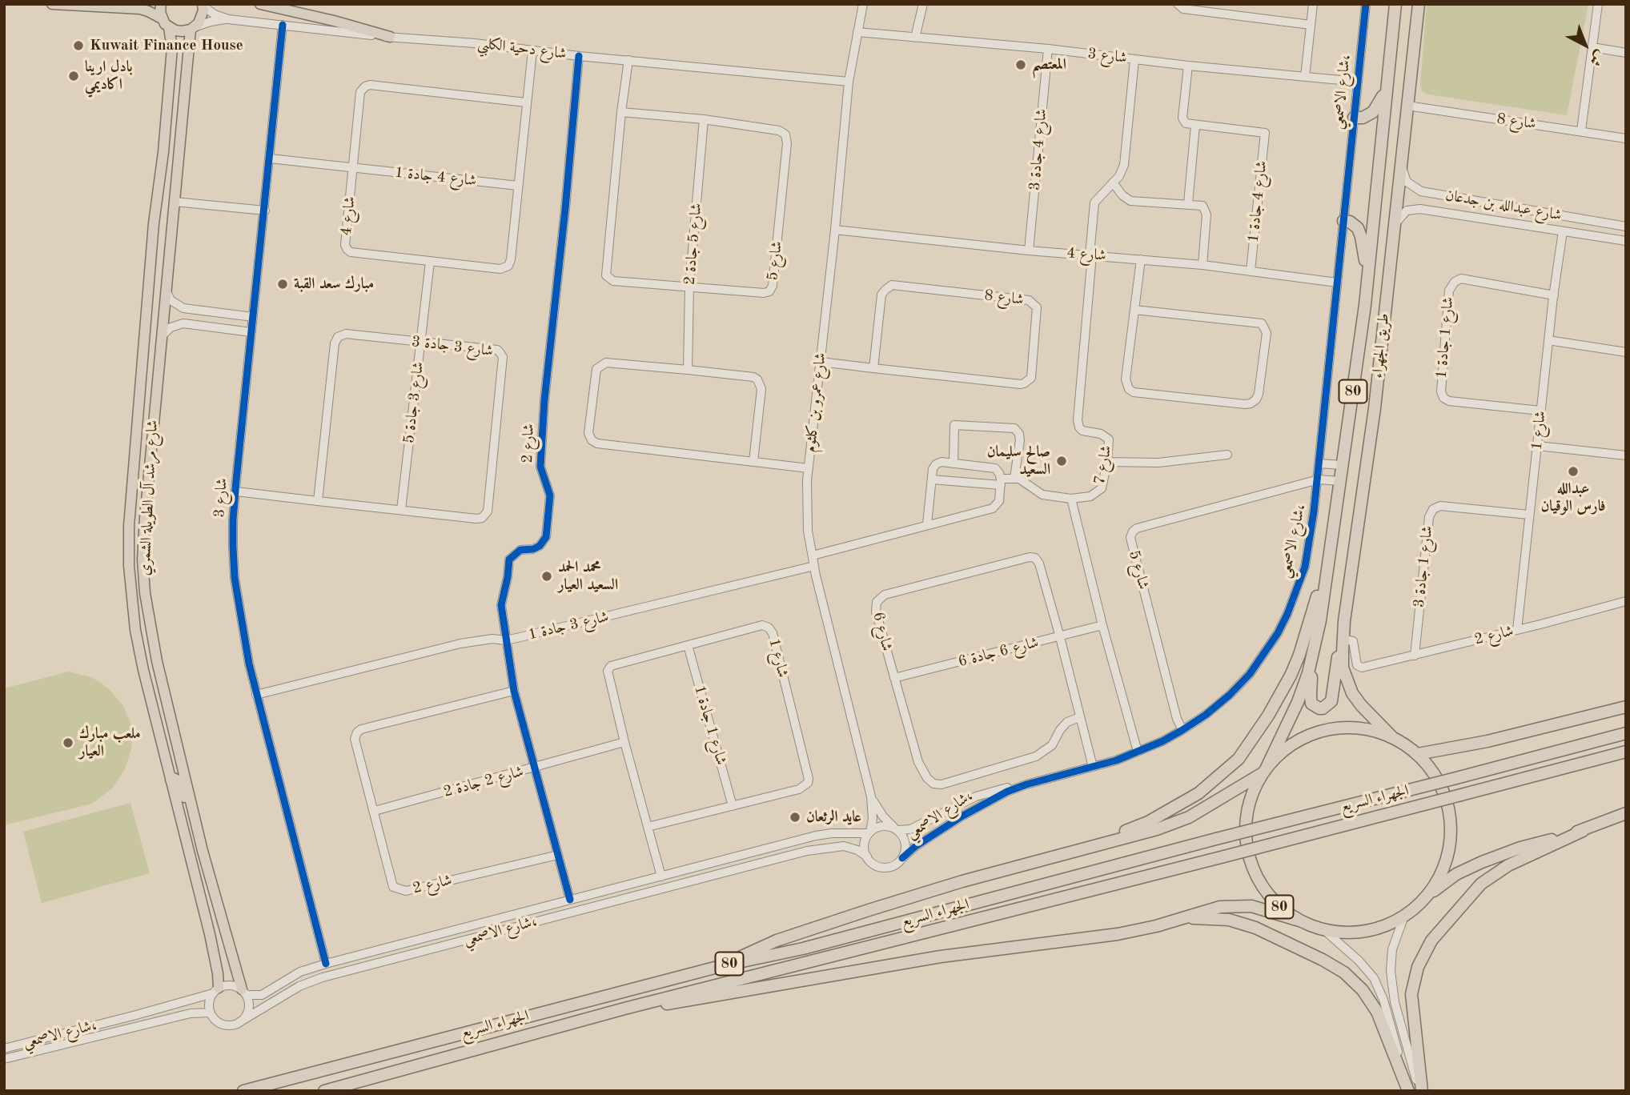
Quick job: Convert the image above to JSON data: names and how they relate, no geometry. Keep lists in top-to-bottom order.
{
  "streets": {
    "highway": ["طريق الجهراء", "80", "الجهراء السريع"],
    "main road": ["شارع مرشد آل الطويلة الشمري"],
    "street": [
      "شارع دحية الكلبي",
      "شارع 3",
      "شارع الاصمعي،",
      "شارع 8",
      "شارع 4 جادة 3",
      "شارع 4 جادة 1",
      "شارع عبدالله بن جدعان",
      "شارع 4",
      "شارع 5 جادة 2",
      "شارع 5",
      "شارع 1 جادة 1",
      "شارع 3 جادة 3",
      "شارع 3 جادة 5",
      "شارع عمرو بن كلثوم",
      "شارع 1",
      "شارع 2",
      "شارع 7",
      "شارع 1 جادة 3",
      "شارع 3 جادة 1",
      "شارع 6",
      "شارع 6 جادة 6",
      "شارع 2 جادة 2"
    ]
  },
  "crossings": [
    ["شارع دحية الكلبي", "شارع 3"],
    ["شارع دحية الكلبي", "شارع 4"],
    ["شارع دحية الكلبي", "شارع 5"],
    ["شارع دحية الكلبي", "شارع عمرو بن كلثوم"],
    ["شارع دحية الكلبي", "شارع 2"],
    ["شارع دحية الكلبي", "شارع مرشد آل الطويلة الشمري"],
    ["شارع 3", "شارع الاصمعي،"],
    ["شارع 3", "شارع 4 جادة 3"],
    ["شارع 3", "شارع 4 جادة 1"],
    ["شارع 3", "شارع 3 جادة 3"],
    ["شارع 3", "شارع عمرو بن كلثوم"],
    ["شارع 3", "شارع 3 جادة 1"],
    ["شارع الاصمعي،", "شارع 4"],
    ["شارع الاصمعي،", "شارع 5"],
    ["شارع الاصمعي،", "شارع عمرو بن كلثوم"],
    ["شارع الاصمعي،", "شارع 1"],
    ["شارع الاصمعي،", "شارع 2"],
    ["شارع الاصمعي،", "شارع مرشد آل الطويلة الشمري"],
    ["شارع الاصمعي،", "شارع 6"],
    ["شارع 8", "طريق الجهراء"],
    ["شارع 8", "شارع عمرو بن كلثوم"],
    ["شارع 4 جادة 3", "شارع 4"],
    ["شارع 4 جادة 1", "شارع 4"],
    ["شارع عبدالله بن جدعان", "طريق الجهراء"],
    ["شارع عبدالله بن جدعان", "شارع 1"],
    ["شارع 4", "شارع 3 جادة 5"],
    ["شارع 4", "شارع عمرو بن كلثوم"],
    ["شارع 4", "شارع 7"],
    ["شارع 5 جادة 2", "شارع 5"],
    ["شارع 1 جادة 1", "شارع 1"],
    ["طريق الجهراء", "80"],
    ["طريق الجهراء", "شارع 2"],
    ["شارع 3 جادة 3", "شارع 3 جادة 5"],
    ["شارع عمرو بن كلثوم", "شارع 3 جادة 1"],
    ["شارع 1", "شارع 2"],
    ["شارع 1", "شارع 1 جادة 3"],
    ["شارع 1", "شارع 2 جادة 2"],
    ["شارع 2", "شارع 1 جادة 3"],
    ["شارع 2", "شارع 3 جادة 1"],
    ["شارع 2", "شارع 2 جادة 2"],
    ["شارع 6", "شارع 6 جادة 6"]
  ],
  "places": [
    "Kuwait Finance House",
    "المعتصم",
    "بادل ارينا اكاديمي",
    "مبارك سعد القبة",
    "صالح سليمان السعيد",
    "عبدالله فارس الوقيان",
    "محمد الحمد السعيد العيار",
    "ملعب مبارك العيار",
    "عايد الرثعان"
  ],
  "north": "bottom right"
}
